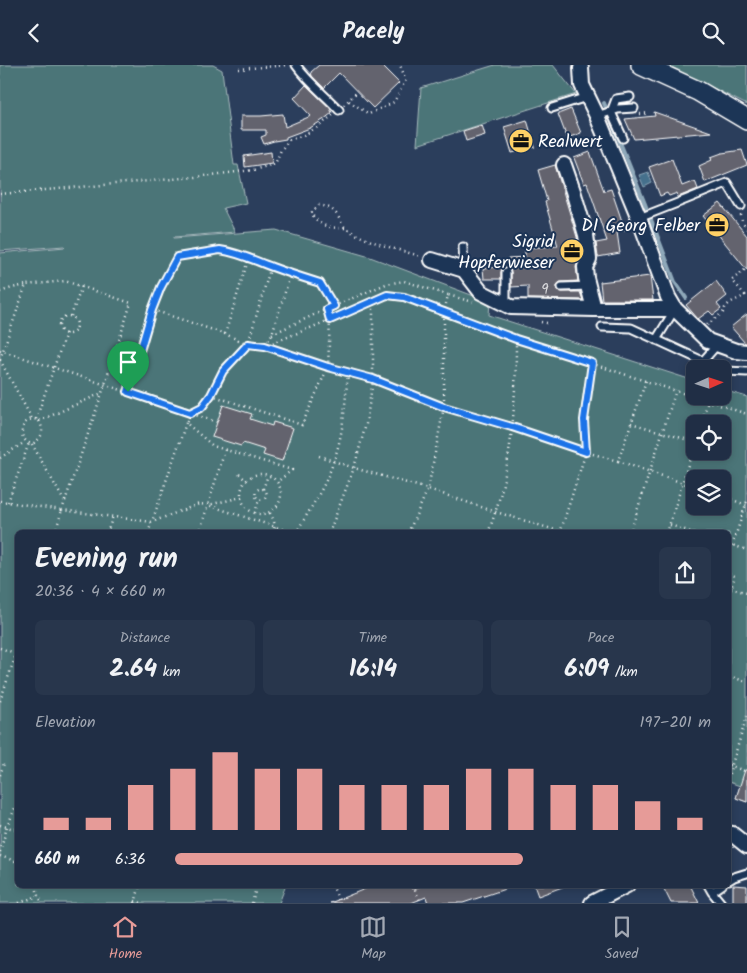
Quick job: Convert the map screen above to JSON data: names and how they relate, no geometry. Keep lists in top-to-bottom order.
{
  "places": {
    "office": ["Realwert", "DI Georg Felber", "Sigrid Hopferwieser"]
  },
  "house_numbers": ["9"],
  "north": "right",
  "page": {
    "header": "Pacely",
    "heading": ["Evening run", "20:36 · 4 × 660 m"],
    "stats": [
      ["Distance", "2.64 km"],
      ["Time", "16:14"],
      ["Pace", "6:09 /km"]
    ],
    "chart": ["Elevation", "197–201 m"],
    "list": [
      {
        "name": "660 m",
        "note": "6:36"
      }
    ],
    "tabs": ["Home", "Map", "Saved"]
  }
}
